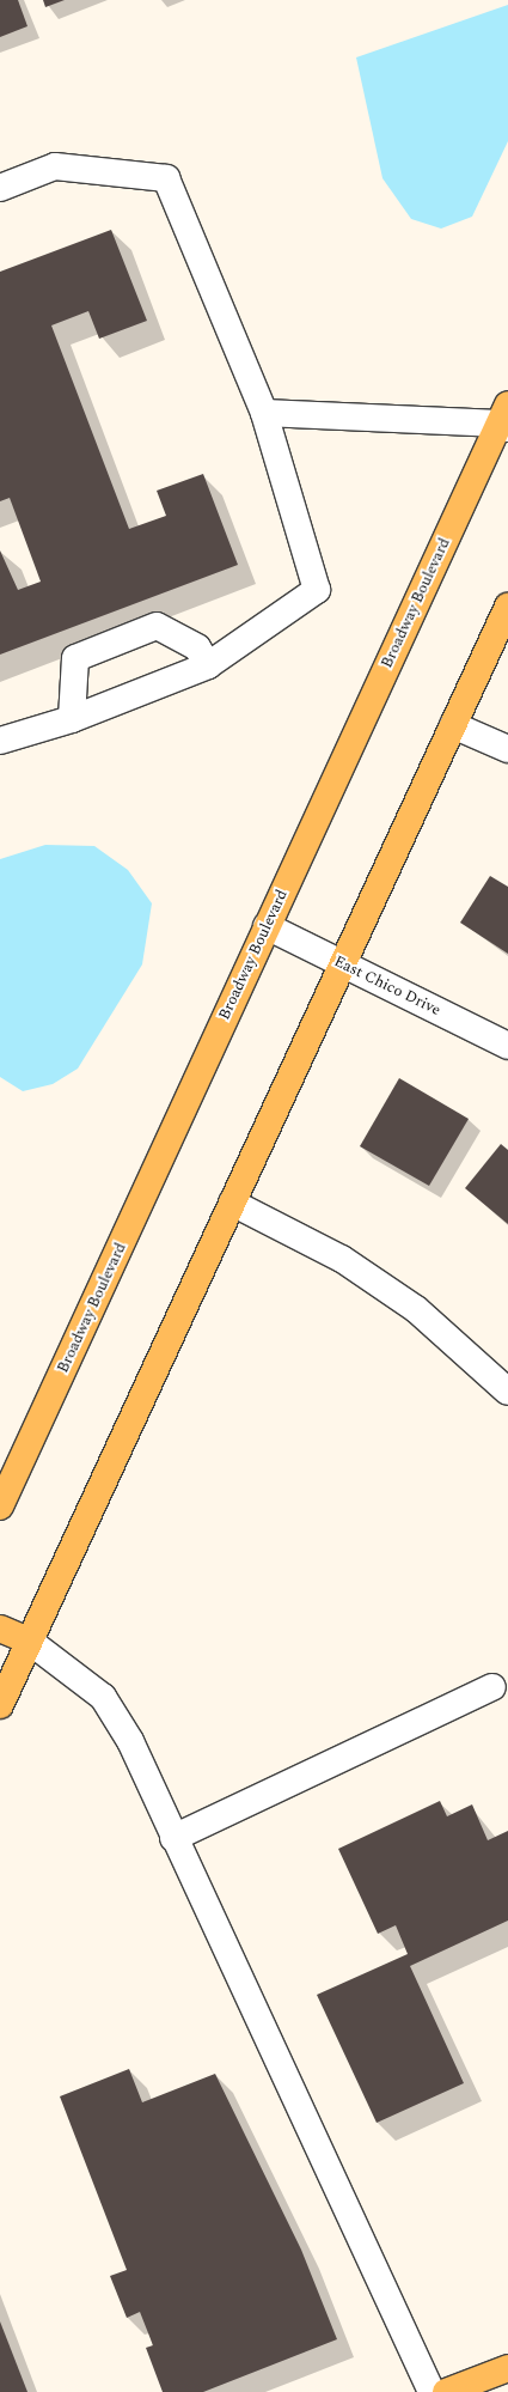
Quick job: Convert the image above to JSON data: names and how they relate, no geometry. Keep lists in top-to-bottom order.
{
  "streets": {
    "main road": ["Broadway Boulevard"],
    "street": ["East Chico Drive"]
  },
  "crossings": [
    ["Broadway Boulevard", "East Chico Drive"]
  ]
}
